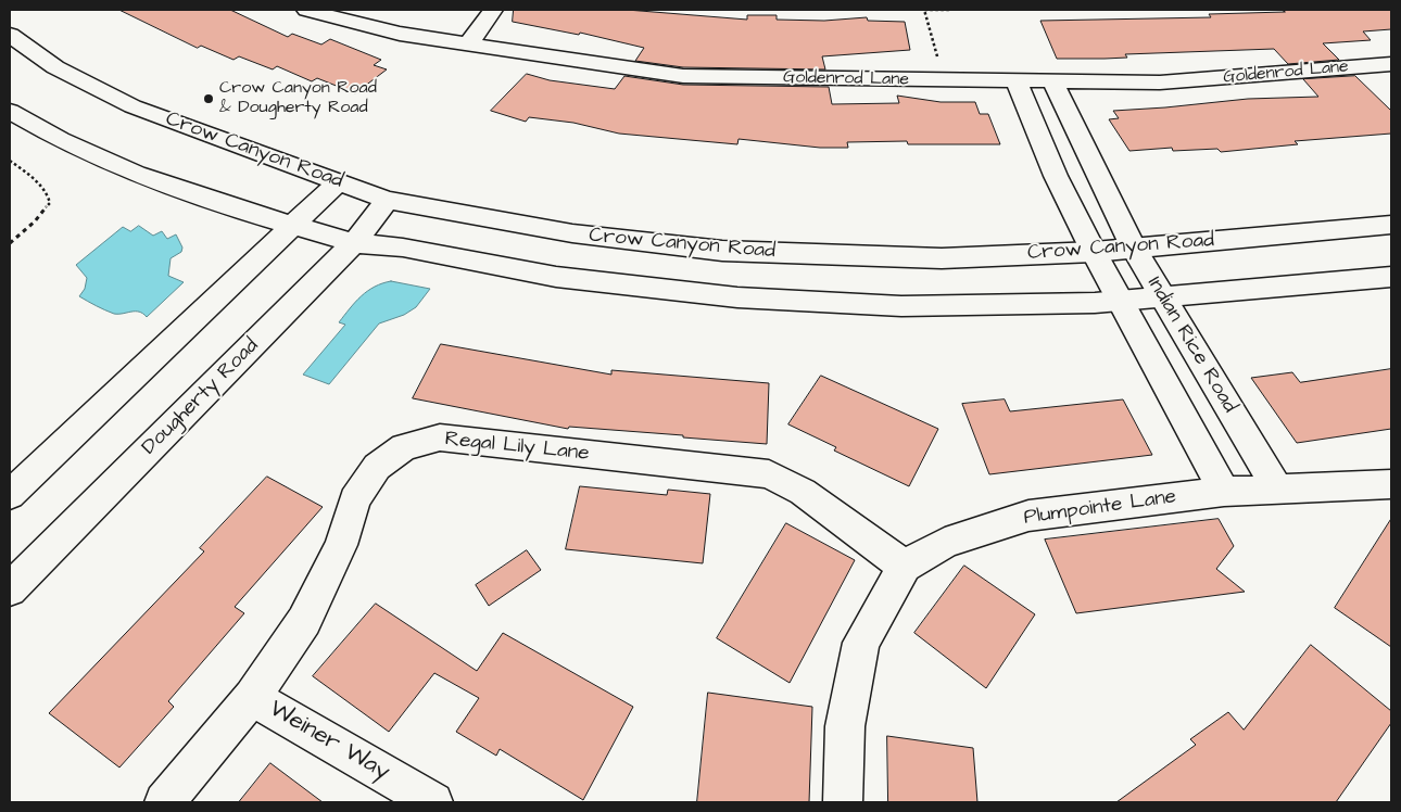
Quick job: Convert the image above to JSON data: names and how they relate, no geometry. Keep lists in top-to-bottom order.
{
  "streets": {
    "main road": [
      "Goldenrod Lane",
      "Crow Canyon Road",
      "Indian Rice Road",
      "Dougherty Road",
      "Regal Lily Lane",
      "Plumpointe Lane",
      "Weiner Way"
    ]
  },
  "crossings": [
    ["Goldenrod Lane", "Indian Rice Road"],
    ["Crow Canyon Road", "Indian Rice Road"],
    ["Crow Canyon Road", "Dougherty Road"],
    ["Indian Rice Road", "Plumpointe Lane"],
    ["Regal Lily Lane", "Plumpointe Lane"],
    ["Regal Lily Lane", "Weiner Way"]
  ],
  "places": ["Crow Canyon Road & Dougherty Road"]
}
